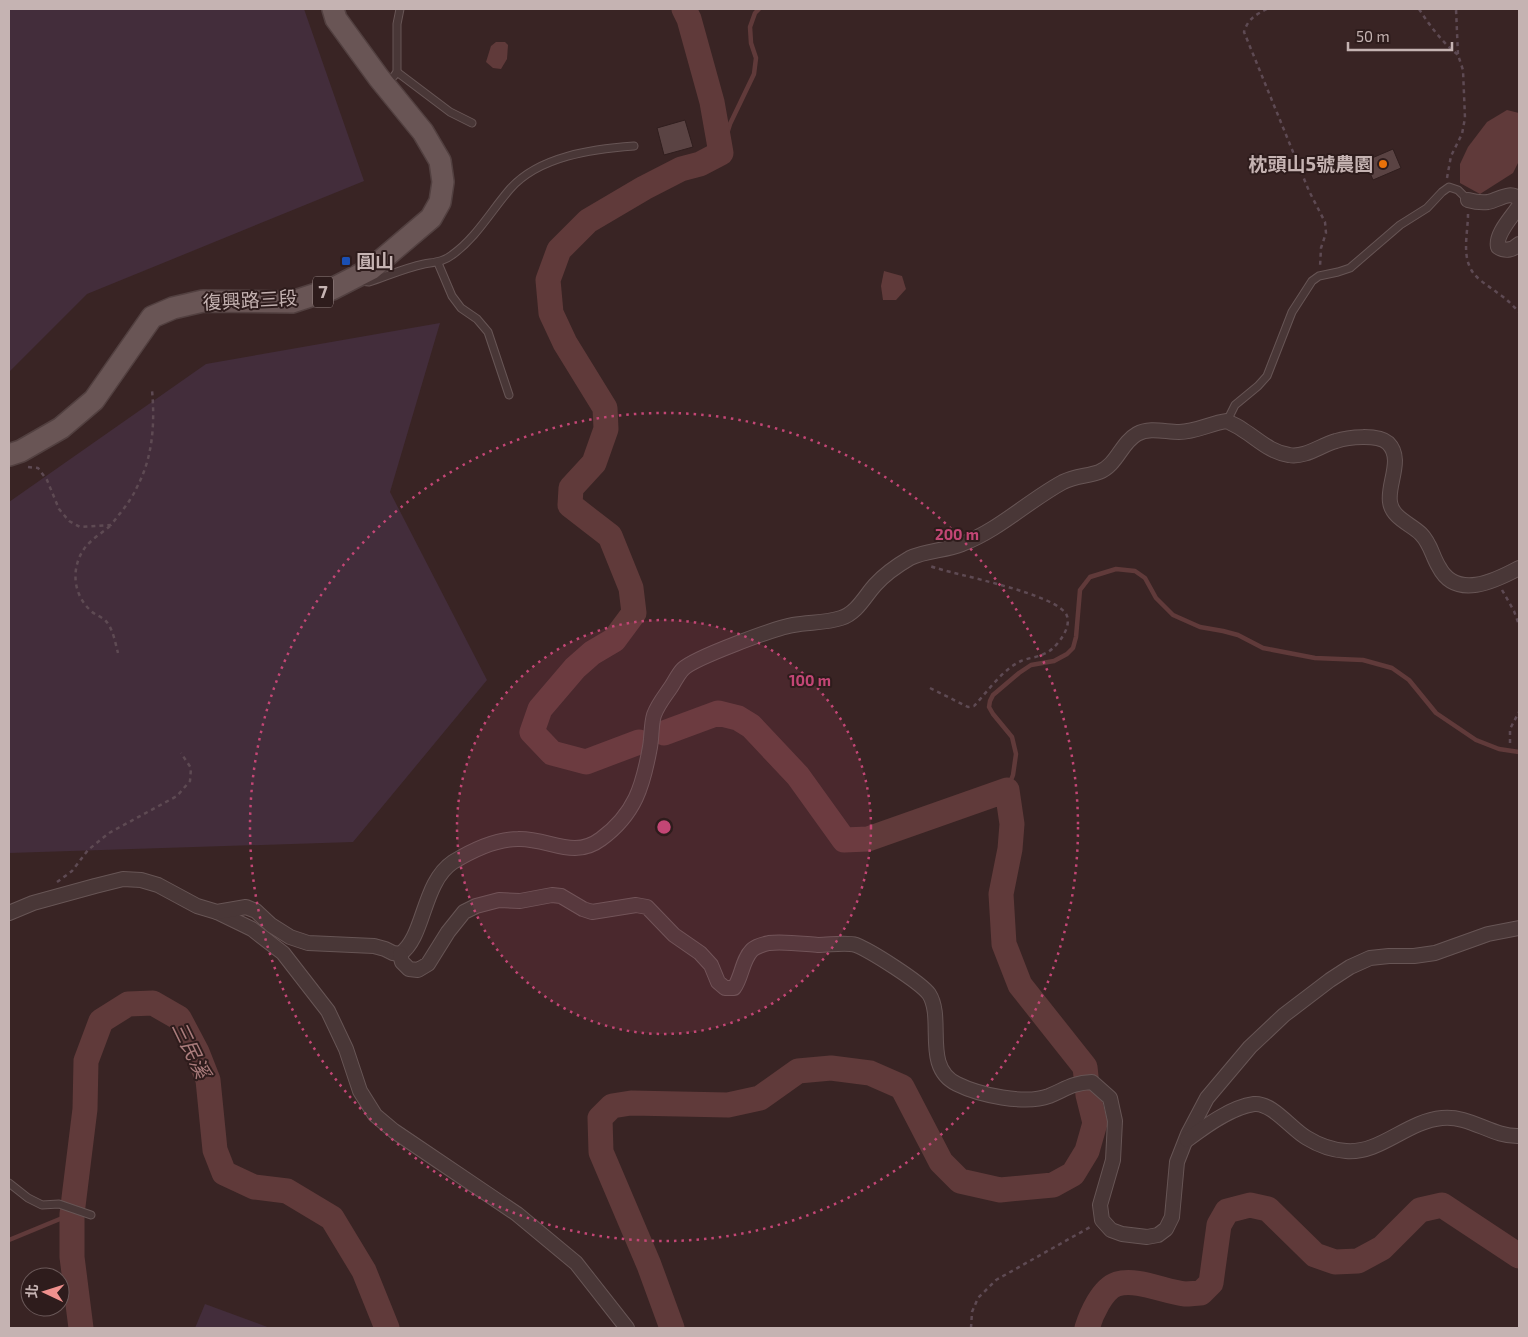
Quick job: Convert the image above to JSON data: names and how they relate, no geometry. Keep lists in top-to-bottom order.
{
  "streets": {
    "main road": ["7", "復興路三段"]
  },
  "water": ["三民溪"],
  "places": {
    "other": ["枕頭山5號農園"],
    "transit": ["圓山"]
  },
  "scale_bar": "50 m",
  "north": "left",
  "rings": ["200 m", "100 m"]
}
